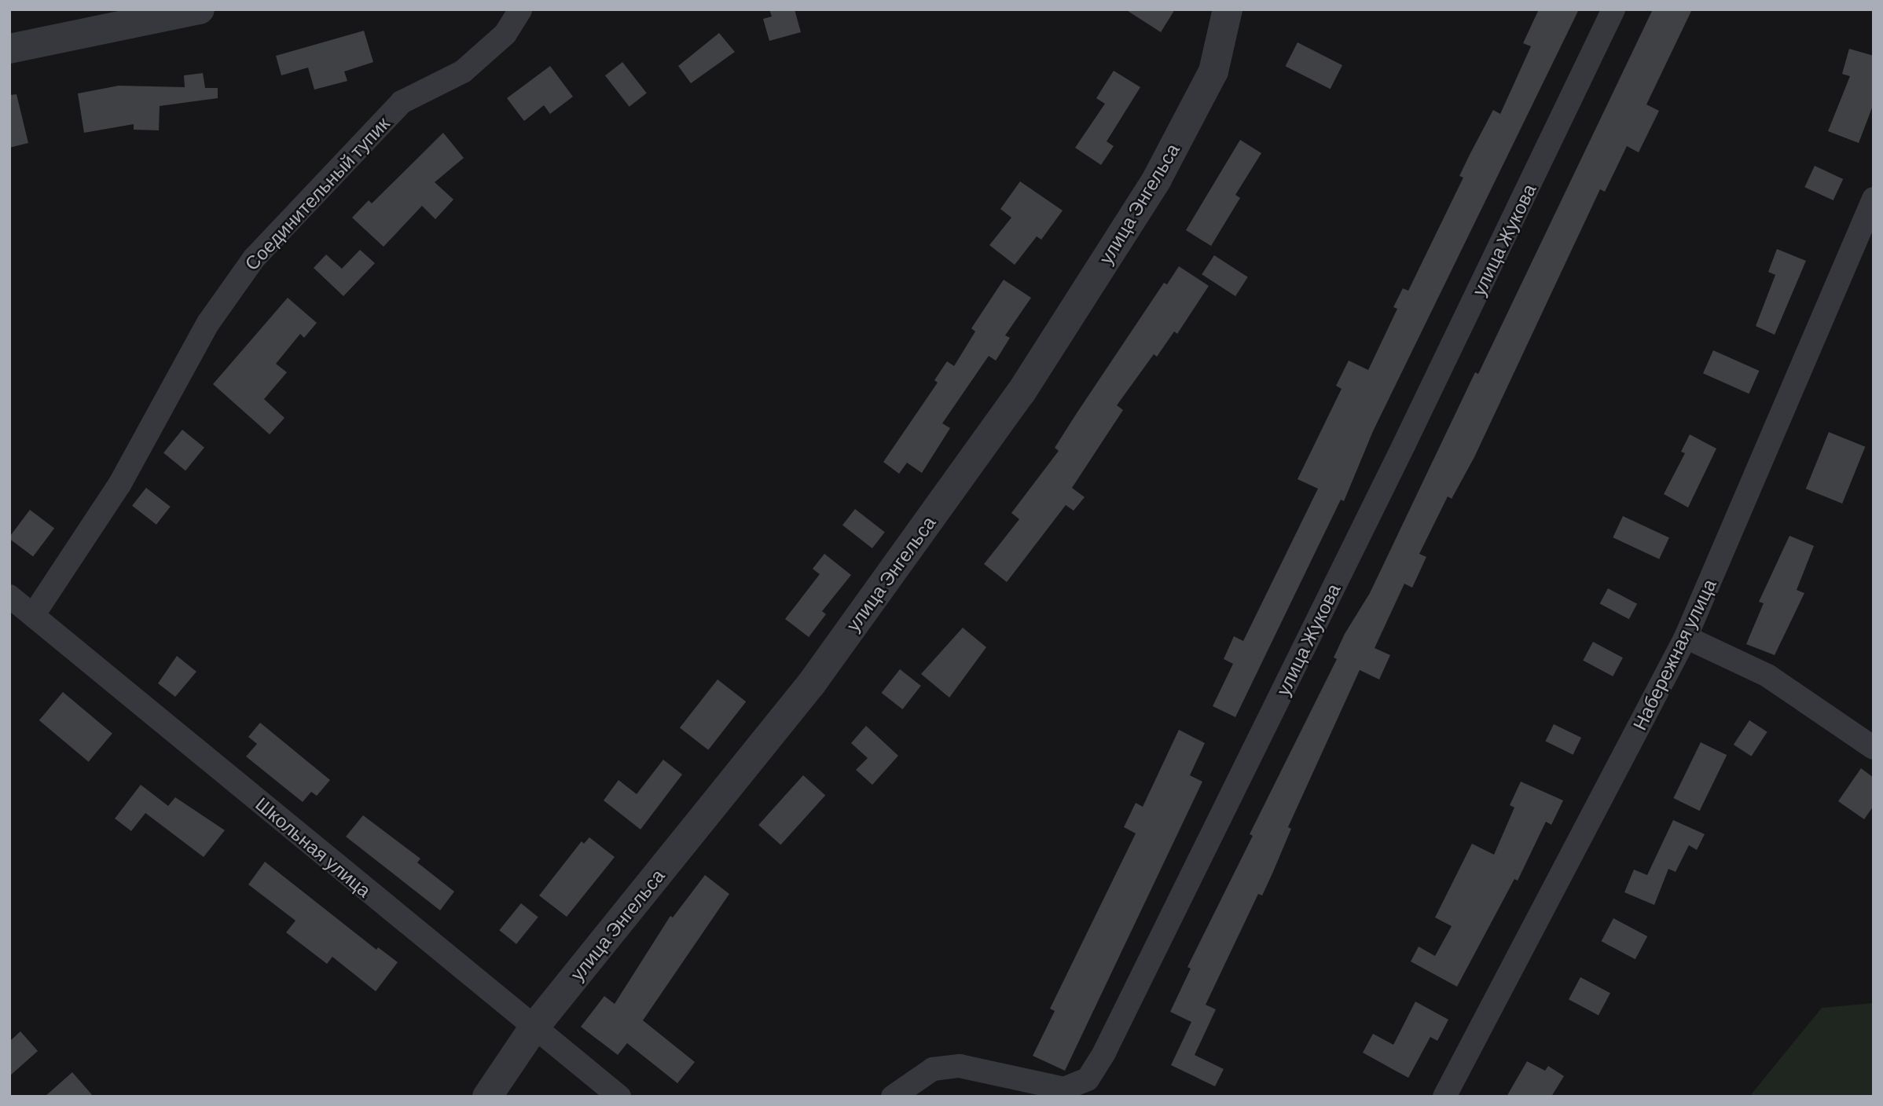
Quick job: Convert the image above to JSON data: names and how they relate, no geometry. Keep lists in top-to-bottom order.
{
  "streets": {
    "street": [
      "Соединительный тупик",
      "улица Энгельса",
      "улица Жукова",
      "Набережная улица",
      "Школьная улица"
    ]
  },
  "crossings": [
    ["Соединительный тупик", "Школьная улица"],
    ["улица Энгельса", "Школьная улица"]
  ]
}
